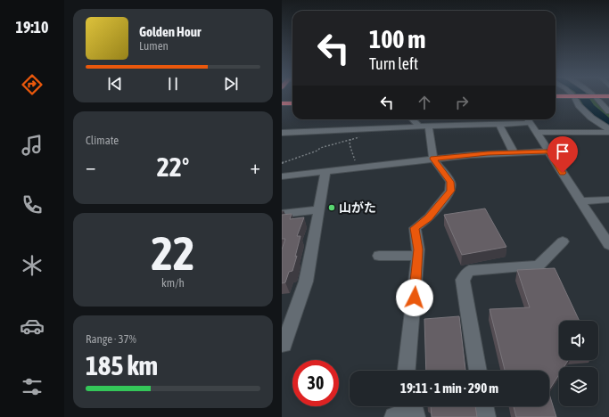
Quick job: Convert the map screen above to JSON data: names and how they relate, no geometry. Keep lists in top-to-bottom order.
{
  "places": ["山がた"],
  "page": {
    "tabs": "19:10",
    "turn": ["100 m", "Turn left"],
    "song": ["Golden Hour", "Lumen"],
    "tile": [
      "Climate",
      ["22", "km/h"],
      ["Range · 37%", "185 km"]
    ],
    "heat": ["−", "22°", "+"],
    "limit": "30",
    "trip": "19:11 · 1 min · 290 m"
  }
}
